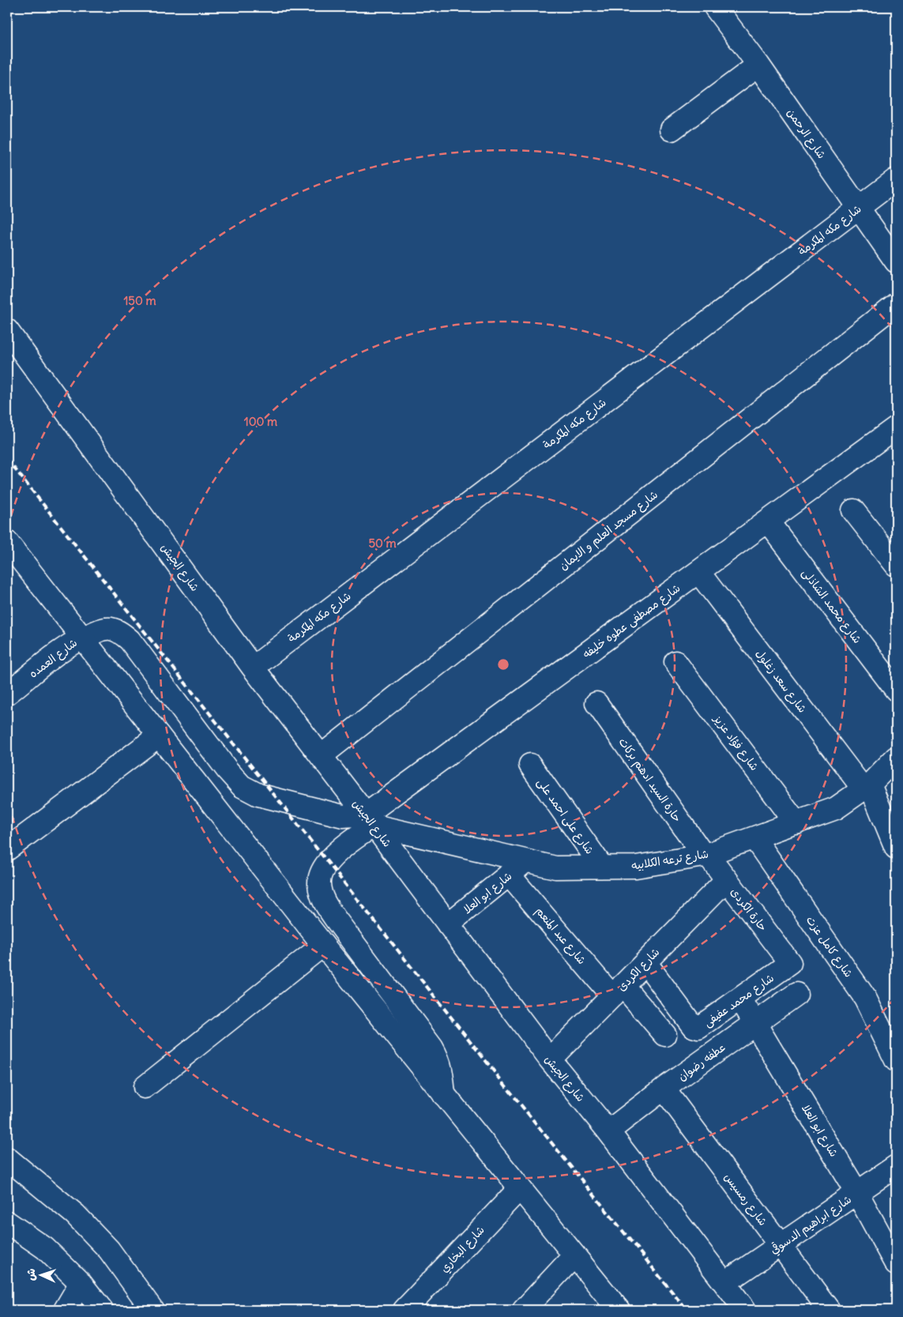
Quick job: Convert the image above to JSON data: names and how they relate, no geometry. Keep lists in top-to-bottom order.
{
  "streets": {
    "street": [
      "شارع الرحمن",
      "شارع مكه المكرمة",
      "شارع مسجد العلم و الايمان",
      "شارع الجيش",
      "شارع محمد الشاذلى",
      "شارع مصطفى عطوه خليفه",
      "شارع العمده",
      "شارع سعد زغلول",
      "شارع فؤاد عزيز",
      "حارة السيد ادهم بركات",
      "شارع على احمد على",
      "شارع ترعه الكلابيه",
      "شارع ابو العلا",
      "حارة الكردى",
      "شارع عبد المنعم",
      "شارع كامل عزت",
      "شارع الكردى",
      "شارع محمد عفيفى",
      "عطفه رضوان",
      "شارع رمسيس",
      "شارع ابراهيم الدسوقي",
      "شارع البخاري"
    ]
  },
  "crossings": [
    ["شارع الرحمن", "شارع مكه المكرمة"],
    ["شارع مكه المكرمة", "شارع الجيش"],
    ["شارع مسجد العلم و الايمان", "شارع الجيش"],
    ["شارع الجيش", "شارع مصطفى عطوه خليفه"],
    ["شارع الجيش", "شارع العمده"],
    ["شارع الجيش", "شارع ترعه الكلابيه"],
    ["شارع الجيش", "شارع ابو العلا"],
    ["شارع الجيش", "شارع الكردى"],
    ["شارع الجيش", "عطفه رضوان"],
    ["شارع الجيش", "شارع ابراهيم الدسوقي"],
    ["شارع محمد الشاذلى", "شارع مصطفى عطوه خليفه"],
    ["شارع مصطفى عطوه خليفه", "شارع العمده"],
    ["شارع مصطفى عطوه خليفه", "شارع سعد زغلول"],
    ["شارع مصطفى عطوه خليفه", "شارع ترعه الكلابيه"],
    ["شارع العمده", "شارع ترعه الكلابيه"],
    ["شارع سعد زغلول", "شارع ترعه الكلابيه"],
    ["شارع فؤاد عزيز", "شارع ترعه الكلابيه"],
    ["حارة السيد ادهم بركات", "شارع ترعه الكلابيه"],
    ["حارة السيد ادهم بركات", "حارة الكردى"],
    ["شارع على احمد على", "شارع ترعه الكلابيه"],
    ["شارع ترعه الكلابيه", "شارع ابو العلا"],
    ["شارع ترعه الكلابيه", "حارة الكردى"],
    ["شارع ترعه الكلابيه", "شارع كامل عزت"],
    ["شارع ابو العلا", "شارع عبد المنعم"],
    ["شارع ابو العلا", "شارع محمد عفيفى"],
    ["شارع ابو العلا", "عطفه رضوان"],
    ["شارع ابو العلا", "شارع ابراهيم الدسوقي"],
    ["حارة الكردى", "شارع الكردى"],
    ["حارة الكردى", "شارع محمد عفيفى"],
    ["شارع عبد المنعم", "شارع الكردى"],
    ["شارع الكردى", "شارع محمد عفيفى"],
    ["عطفه رضوان", "شارع رمسيس"],
    ["شارع رمسيس", "شارع ابراهيم الدسوقي"]
  ],
  "north": "left",
  "rings": ["150 m", "100 m", "50 m"]
}
